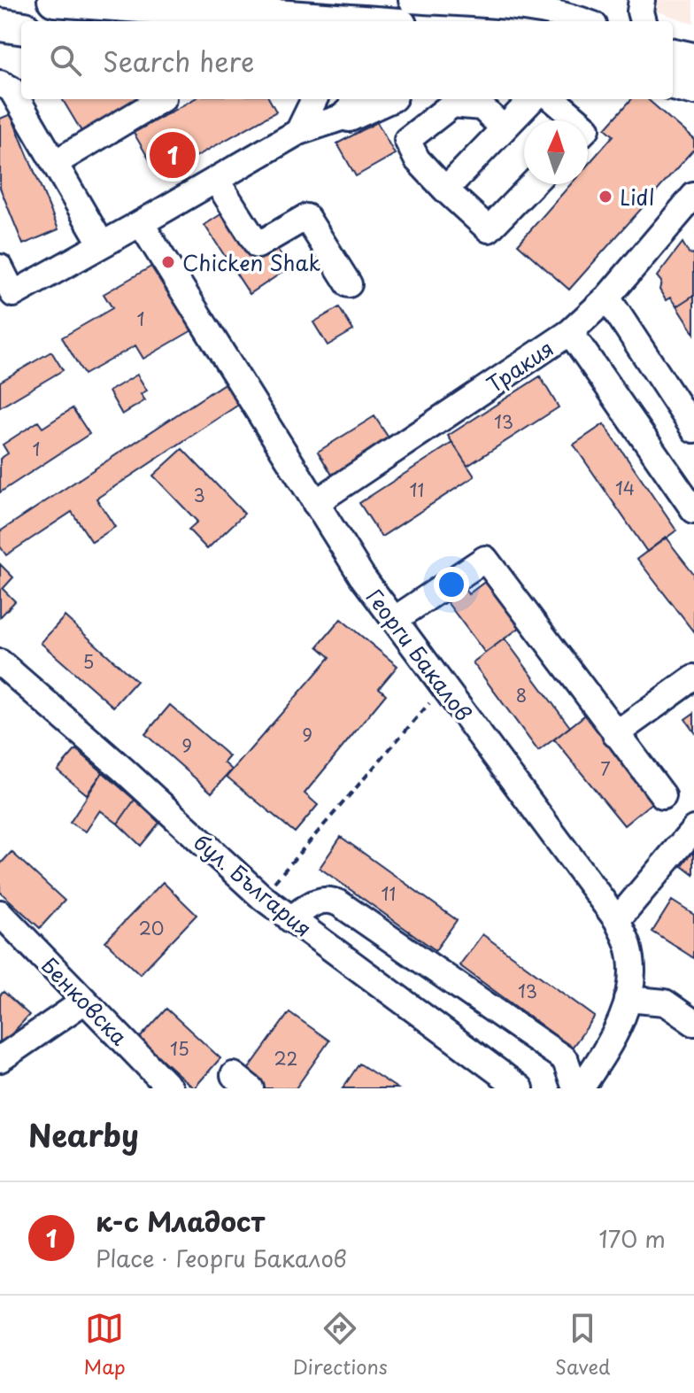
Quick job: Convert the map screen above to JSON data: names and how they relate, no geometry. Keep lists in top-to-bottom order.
{
  "streets": {
    "street": [
      "Тракия",
      "Георги Бакалов",
      "бул. България",
      "Бенковска"
    ]
  },
  "crossings": [
    ["Тракия", "Георги Бакалов"]
  ],
  "places": ["Lidl", "Chicken Shak"],
  "house_numbers": [
    "1",
    "13",
    "1",
    "14",
    "11",
    "3",
    "5",
    "8",
    "9",
    "9",
    "7",
    "11",
    "20",
    "13",
    "15",
    "22"
  ],
  "north": "top",
  "page": {
    "search": "Search here",
    "pins": "1",
    "heading": "Nearby",
    "list": [
      {
        "mark": "1",
        "name": "к-с Младост",
        "note": "Place · Георги Бакалов",
        "value": "170 m"
      }
    ],
    "nav": ["Map", "Directions", "Saved"]
  }
}
